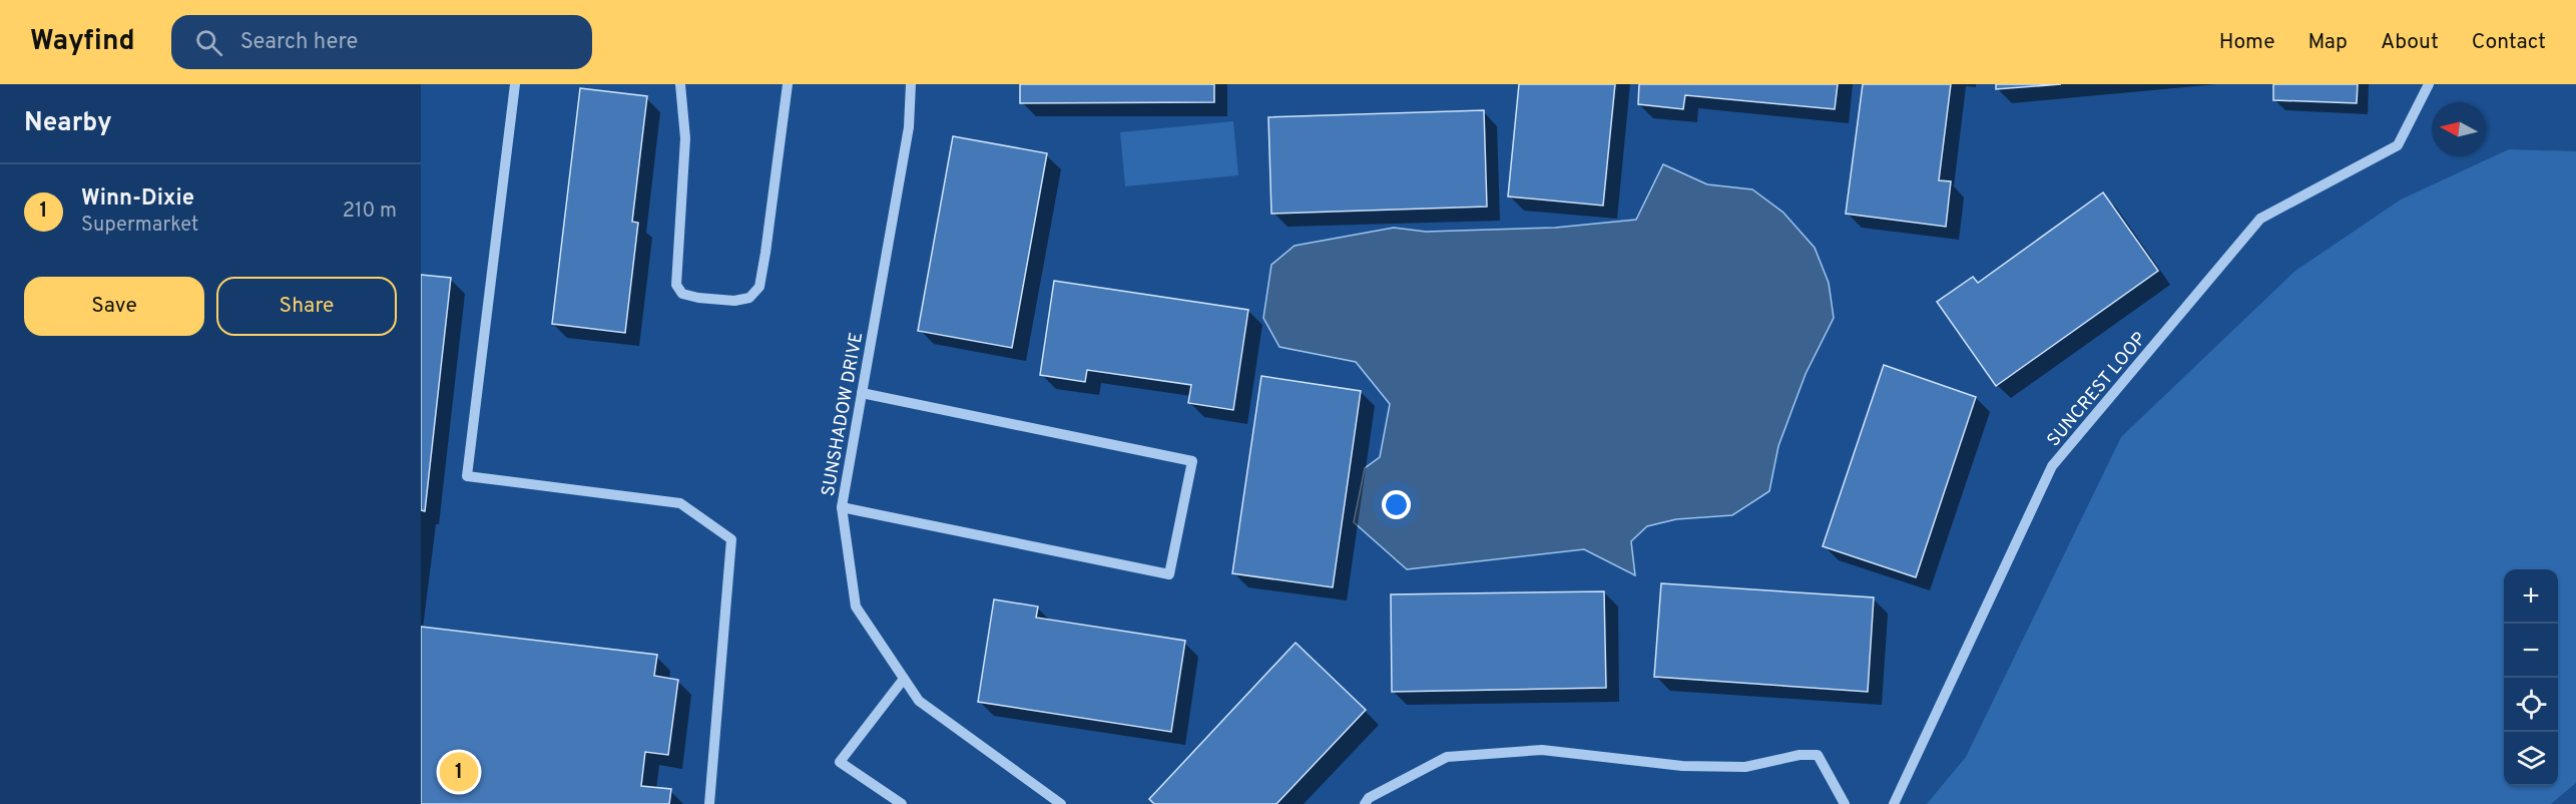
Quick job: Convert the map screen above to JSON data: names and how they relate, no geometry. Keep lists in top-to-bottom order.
{
  "streets": {
    "street": ["SUNCREST LOOP", "SUNSHADOW DRIVE"]
  },
  "north": "left",
  "page": {
    "header": "Wayfind",
    "search": "Search here",
    "nav": [
      "Home",
      "Map",
      "About",
      "Contact"
    ],
    "heading": "Nearby",
    "list": [
      {
        "mark": "1",
        "name": "Winn-Dixie",
        "note": "Supermarket",
        "value": "210 m"
      }
    ],
    "buttons": ["Save", "Share"],
    "map_buttons": ["+", "−"],
    "pins": "1"
  }
}
